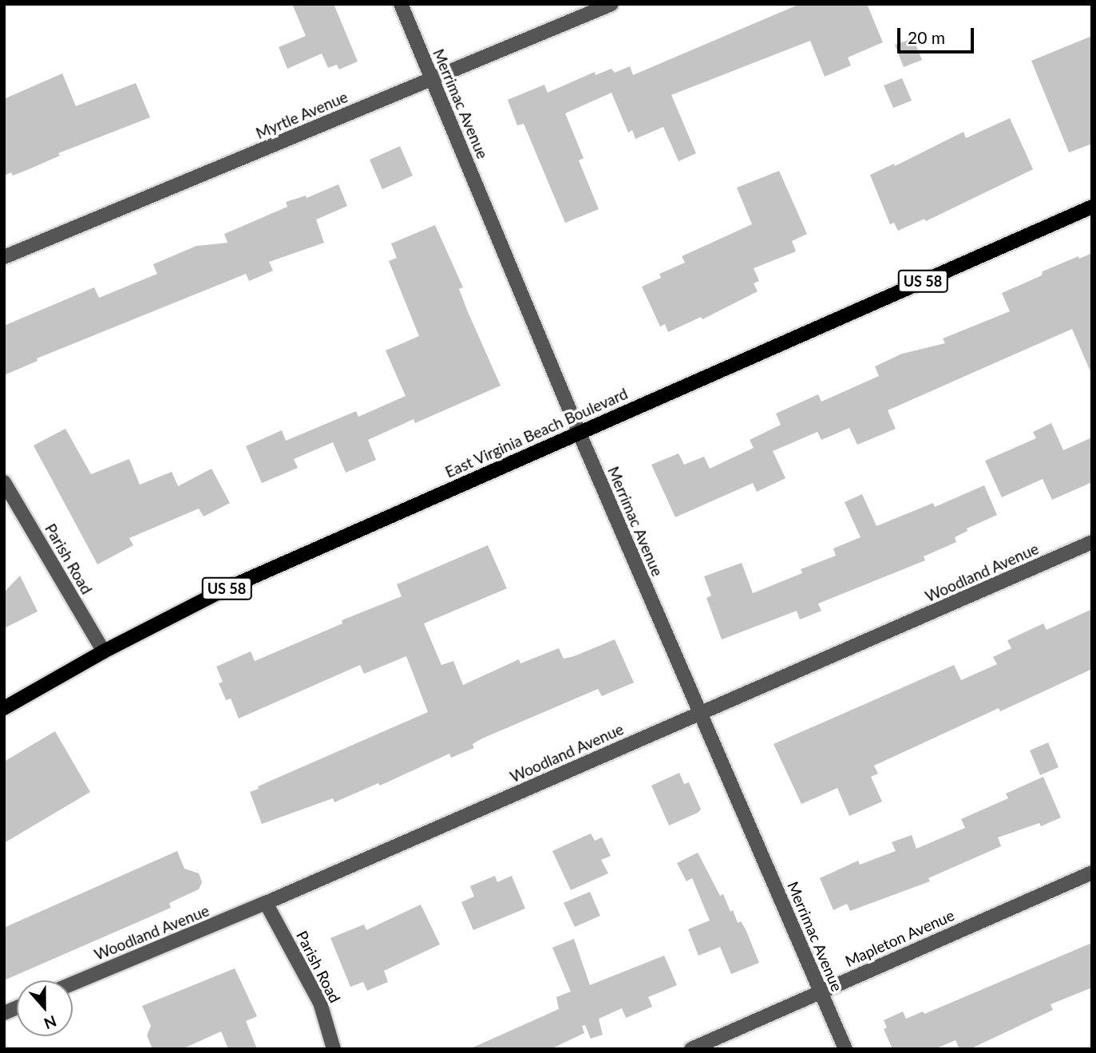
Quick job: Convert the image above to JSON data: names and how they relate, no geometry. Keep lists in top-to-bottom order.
{
  "streets": {
    "main road": ["US 58", "East Virginia Beach Boulevard"],
    "street": [
      "Merrimac Avenue",
      "Myrtle Avenue",
      "Parish Road",
      "Woodland Avenue",
      "Mapleton Avenue"
    ]
  },
  "crossings": [
    ["Merrimac Avenue", "Myrtle Avenue"],
    ["Merrimac Avenue", "East Virginia Beach Boulevard"],
    ["Merrimac Avenue", "Woodland Avenue"],
    ["Merrimac Avenue", "Mapleton Avenue"],
    ["East Virginia Beach Boulevard", "Parish Road"],
    ["Parish Road", "Woodland Avenue"]
  ],
  "scale_bar": "20 m",
  "north": "bottom"
}
